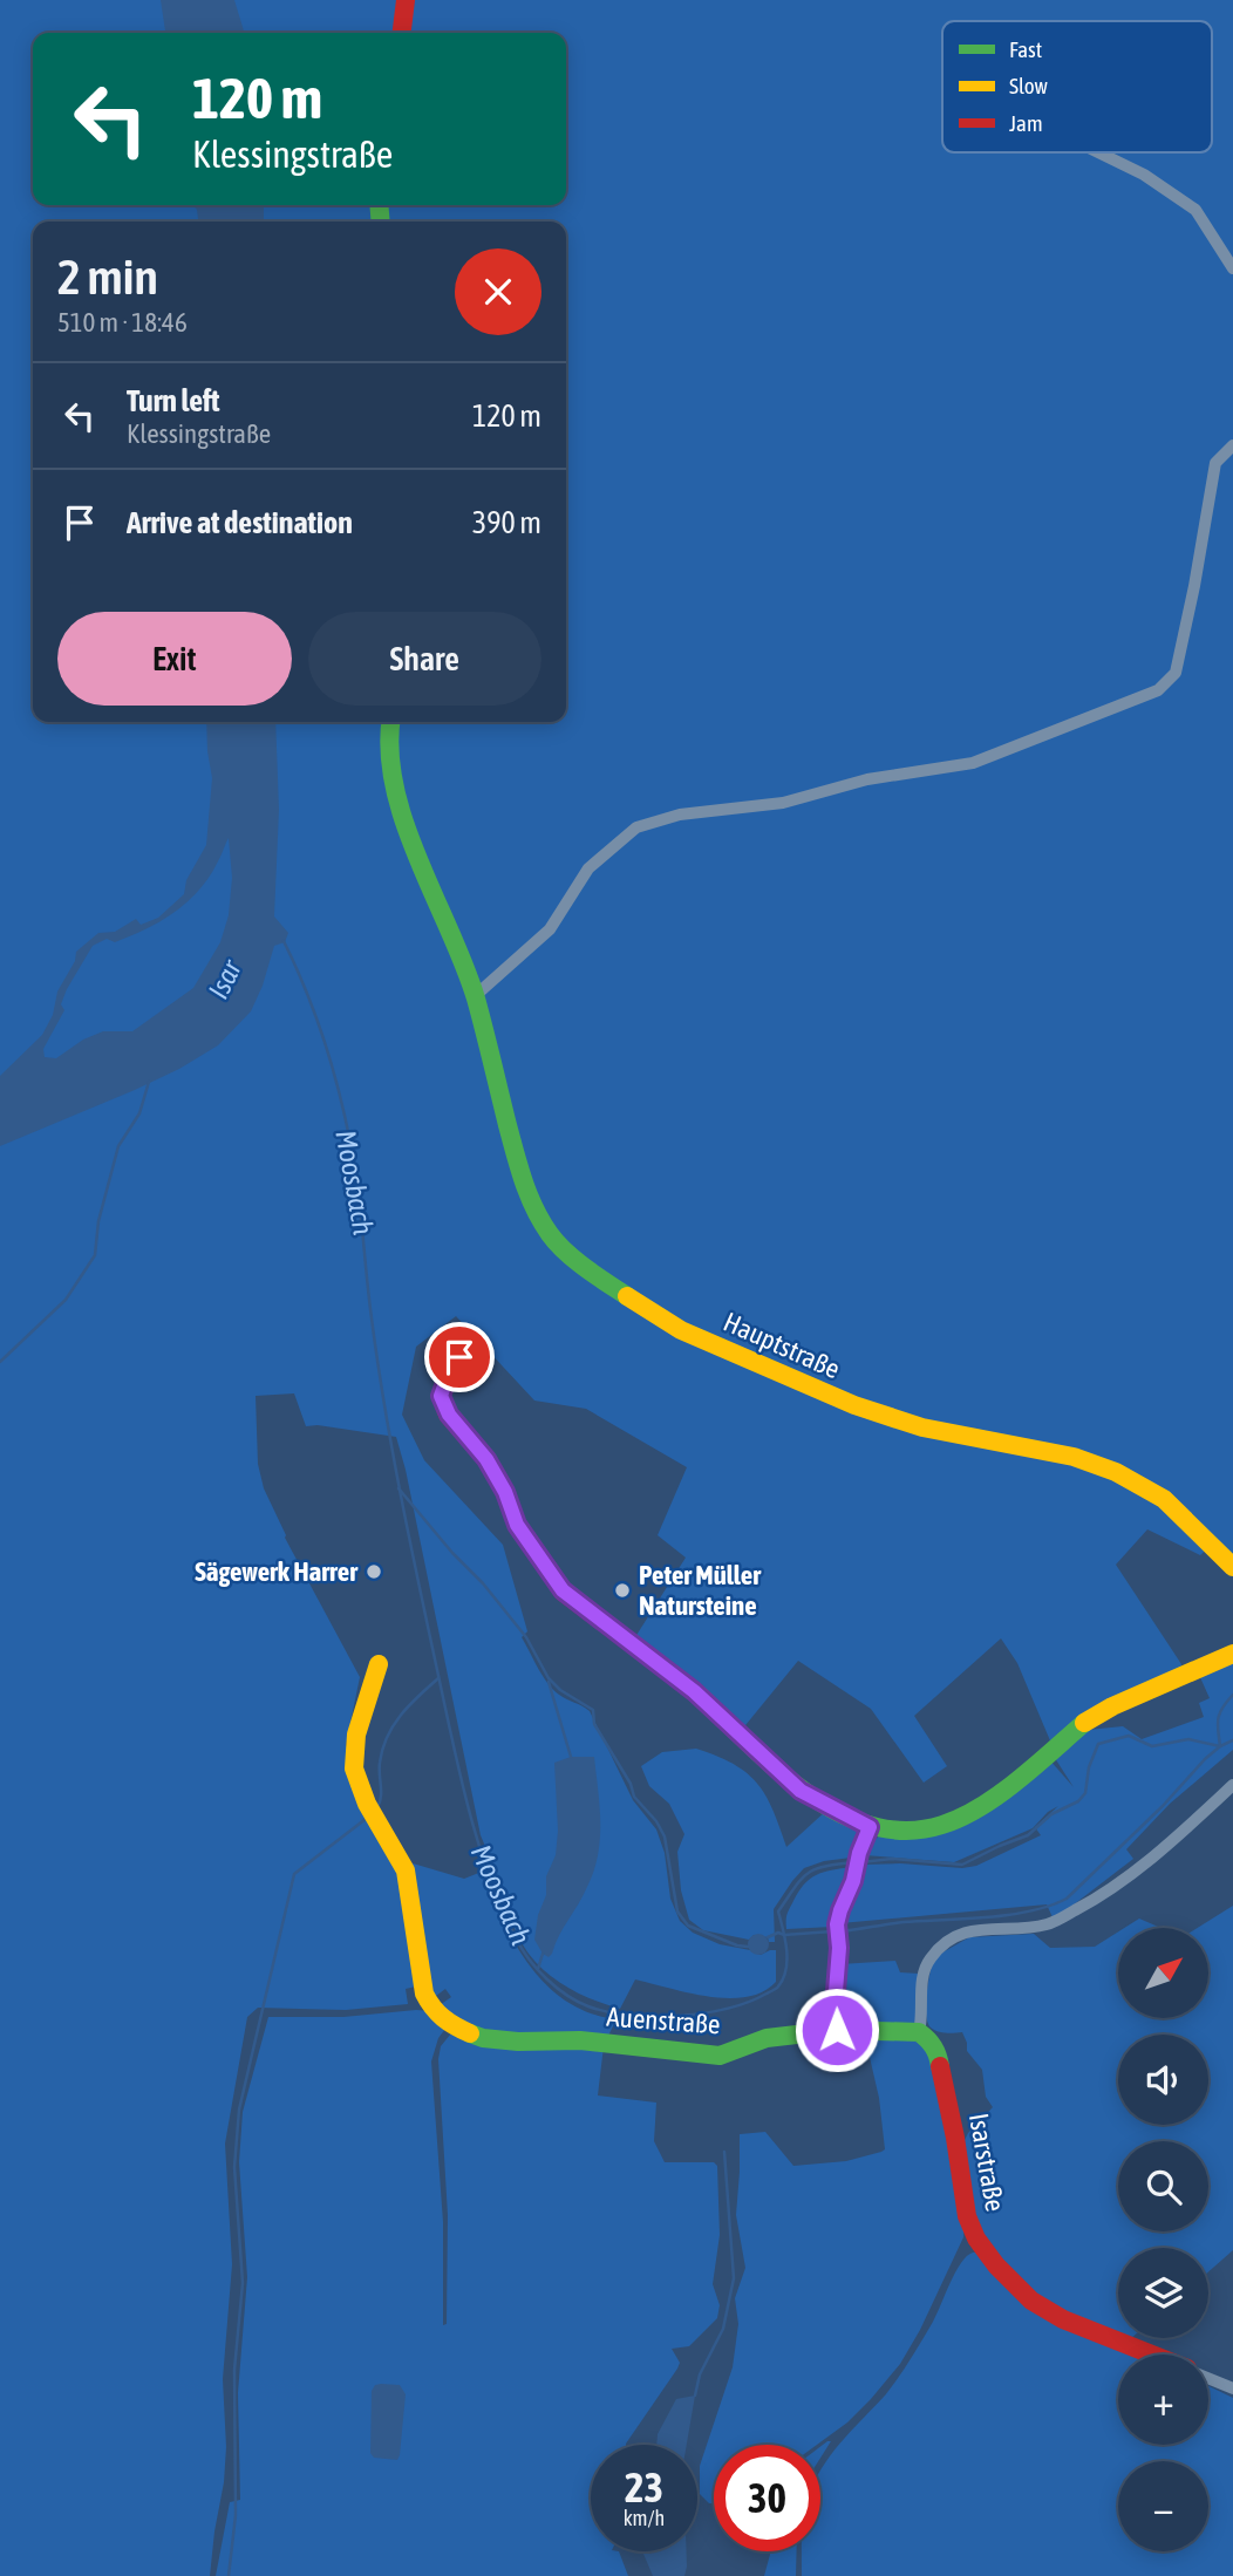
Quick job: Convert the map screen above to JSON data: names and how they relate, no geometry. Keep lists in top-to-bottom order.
{
  "streets": {
    "street": ["Hauptstraße", "Auenstraße", "Isarstraße"]
  },
  "water": ["Isar", "Moosbach"],
  "places": ["Sägewerk Harrer", "Peter Müller Natursteine"],
  "legend": ["Fast", "Slow", "Jam"],
  "north": "top right",
  "page": {
    "turn": ["120 m", "Klessingstraße"],
    "heading": ["2 min", "510 m · 18:46"],
    "list": [
      {
        "name": "Turn left",
        "note": "Klessingstraße",
        "value": "120 m"
      },
      {
        "name": "Arrive at destination",
        "value": "390 m"
      }
    ],
    "buttons": ["Exit", "Share"],
    "map_buttons": ["+", "−"],
    "speed": "23 km/h",
    "limit": "30"
  }
}
